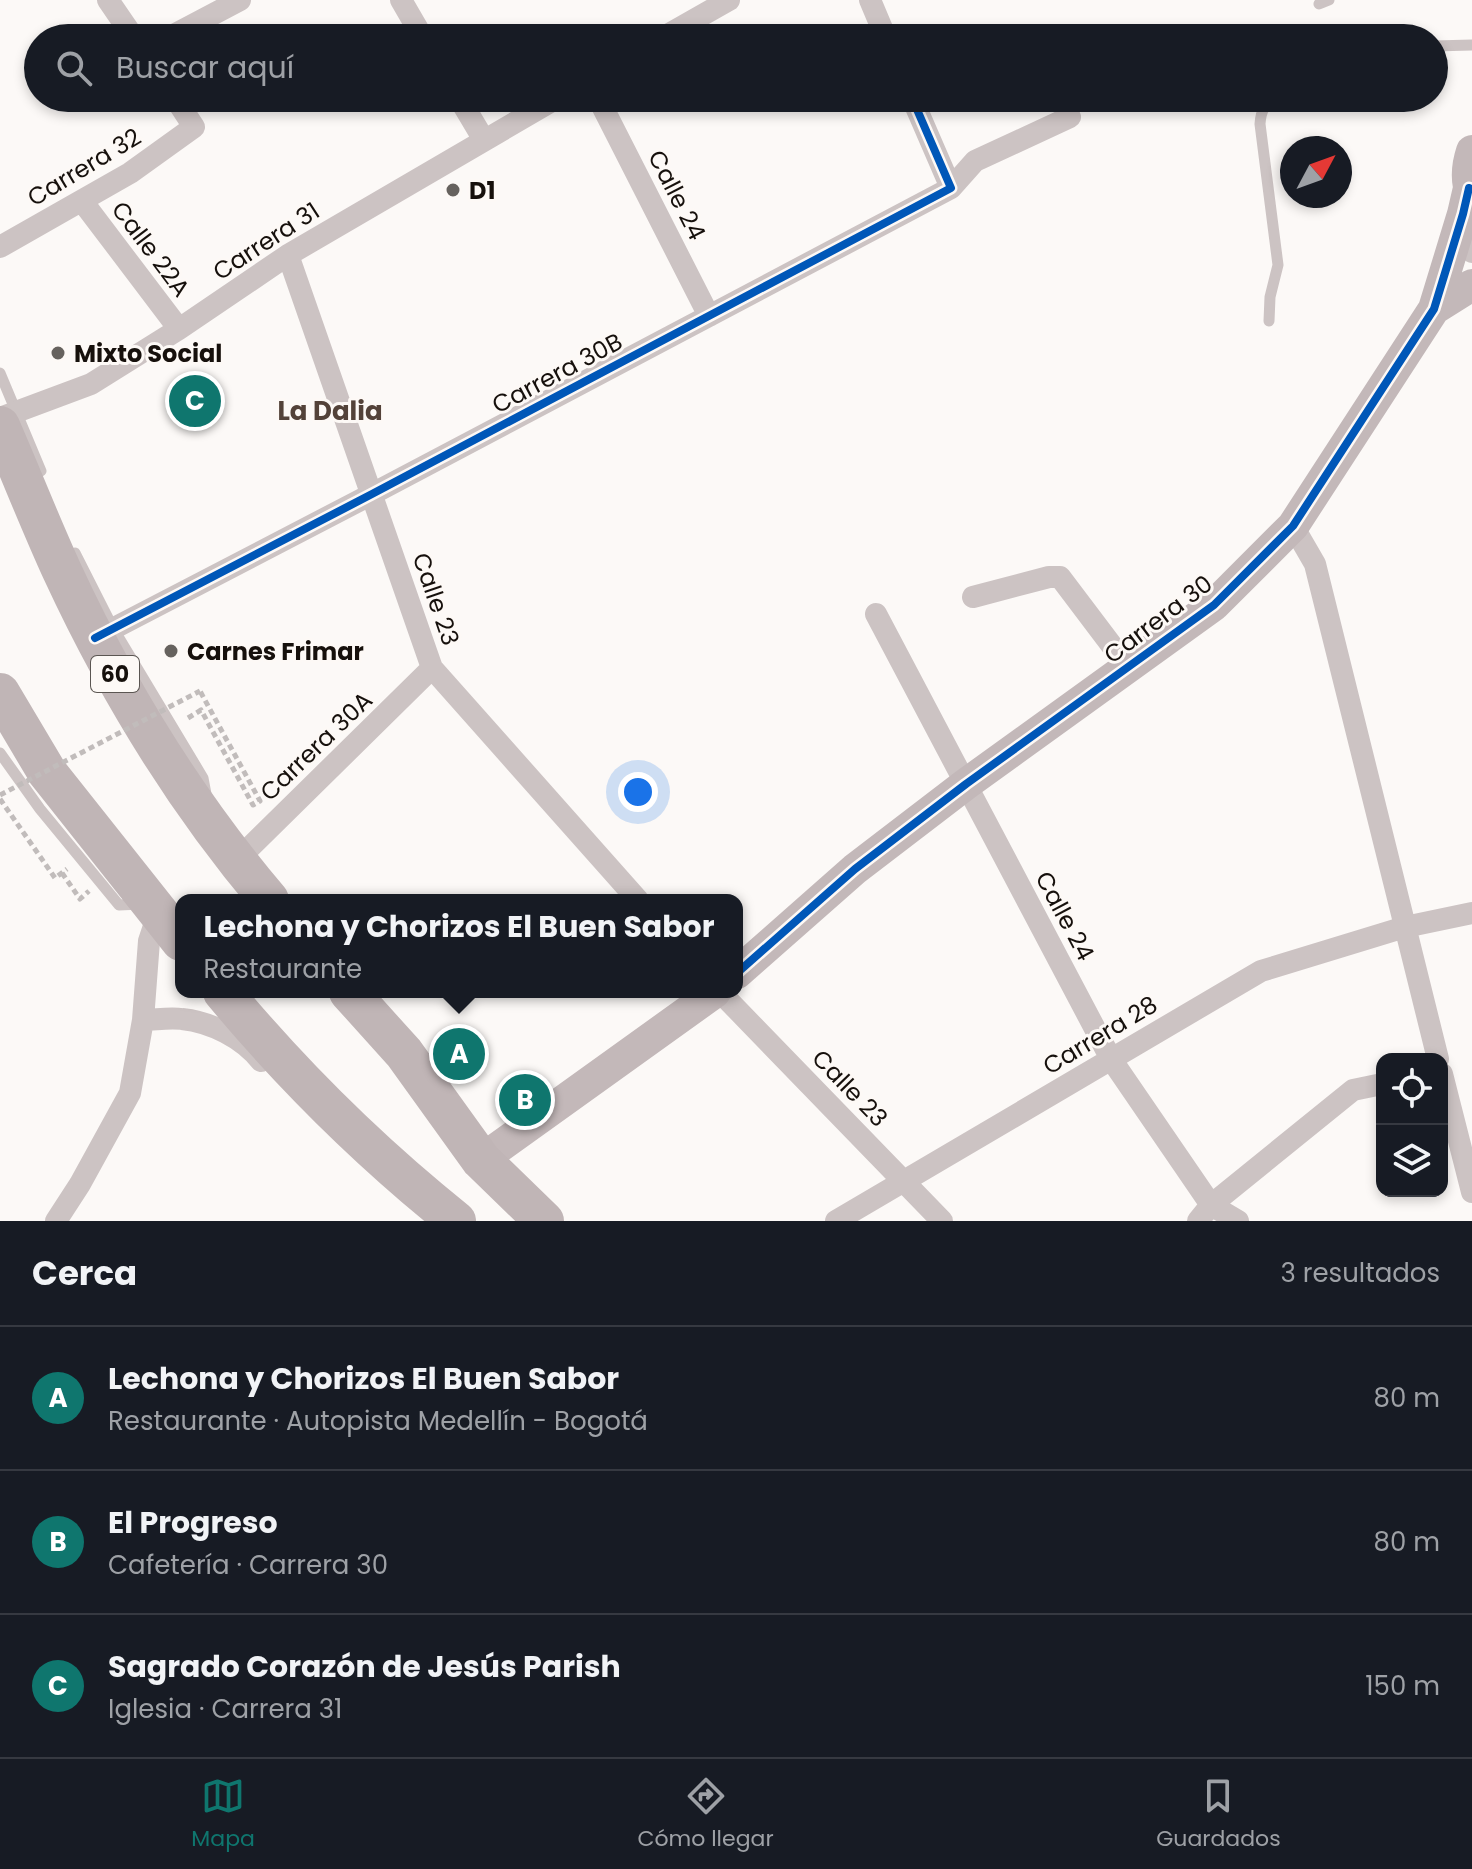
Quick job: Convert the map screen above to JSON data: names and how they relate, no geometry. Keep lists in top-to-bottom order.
{
  "streets": {
    "highway": ["60"],
    "street": [
      "Carrera 32",
      "Calle 24",
      "Carrera 31",
      "Calle 22A",
      "Carrera 30B",
      "Calle 23",
      "Carrera 30",
      "Carrera 30A",
      "Carrera 28"
    ]
  },
  "crossings": [
    ["Carrera 32", "Calle 22A"],
    ["Calle 24", "Carrera 30B"],
    ["Calle 24", "Carrera 30"],
    ["Calle 24", "Carrera 28"],
    ["Carrera 31", "Calle 22A"],
    ["Carrera 31", "Calle 23"],
    ["Carrera 31", "60"],
    ["Carrera 30B", "Calle 23"],
    ["Carrera 30B", "60"],
    ["Calle 23", "Carrera 30A"],
    ["Calle 23", "Carrera 28"],
    ["60", "Carrera 30A"]
  ],
  "districts": ["La Dalia"],
  "places": ["D1", "Mixto Social", "Carnes Frimar"],
  "north": "top right",
  "page": {
    "search": "Buscar aquí",
    "pins": ["C", "A", "B"],
    "popup": ["Lechona y Chorizos El Buen Sabor", "Restaurante"],
    "heading": ["Cerca", "3 resultados"],
    "list": [
      {
        "mark": "A",
        "name": "Lechona y Chorizos El Buen Sabor",
        "note": "Restaurante · Autopista Medellín - Bogotá",
        "value": "80 m"
      },
      {
        "mark": "B",
        "name": "El Progreso",
        "note": "Cafetería · Carrera 30",
        "value": "80 m"
      },
      {
        "mark": "C",
        "name": "Sagrado Corazón de Jesús Parish",
        "note": "Iglesia · Carrera 31",
        "value": "150 m"
      }
    ],
    "nav": ["Mapa", "Cómo llegar", "Guardados"]
  }
}
